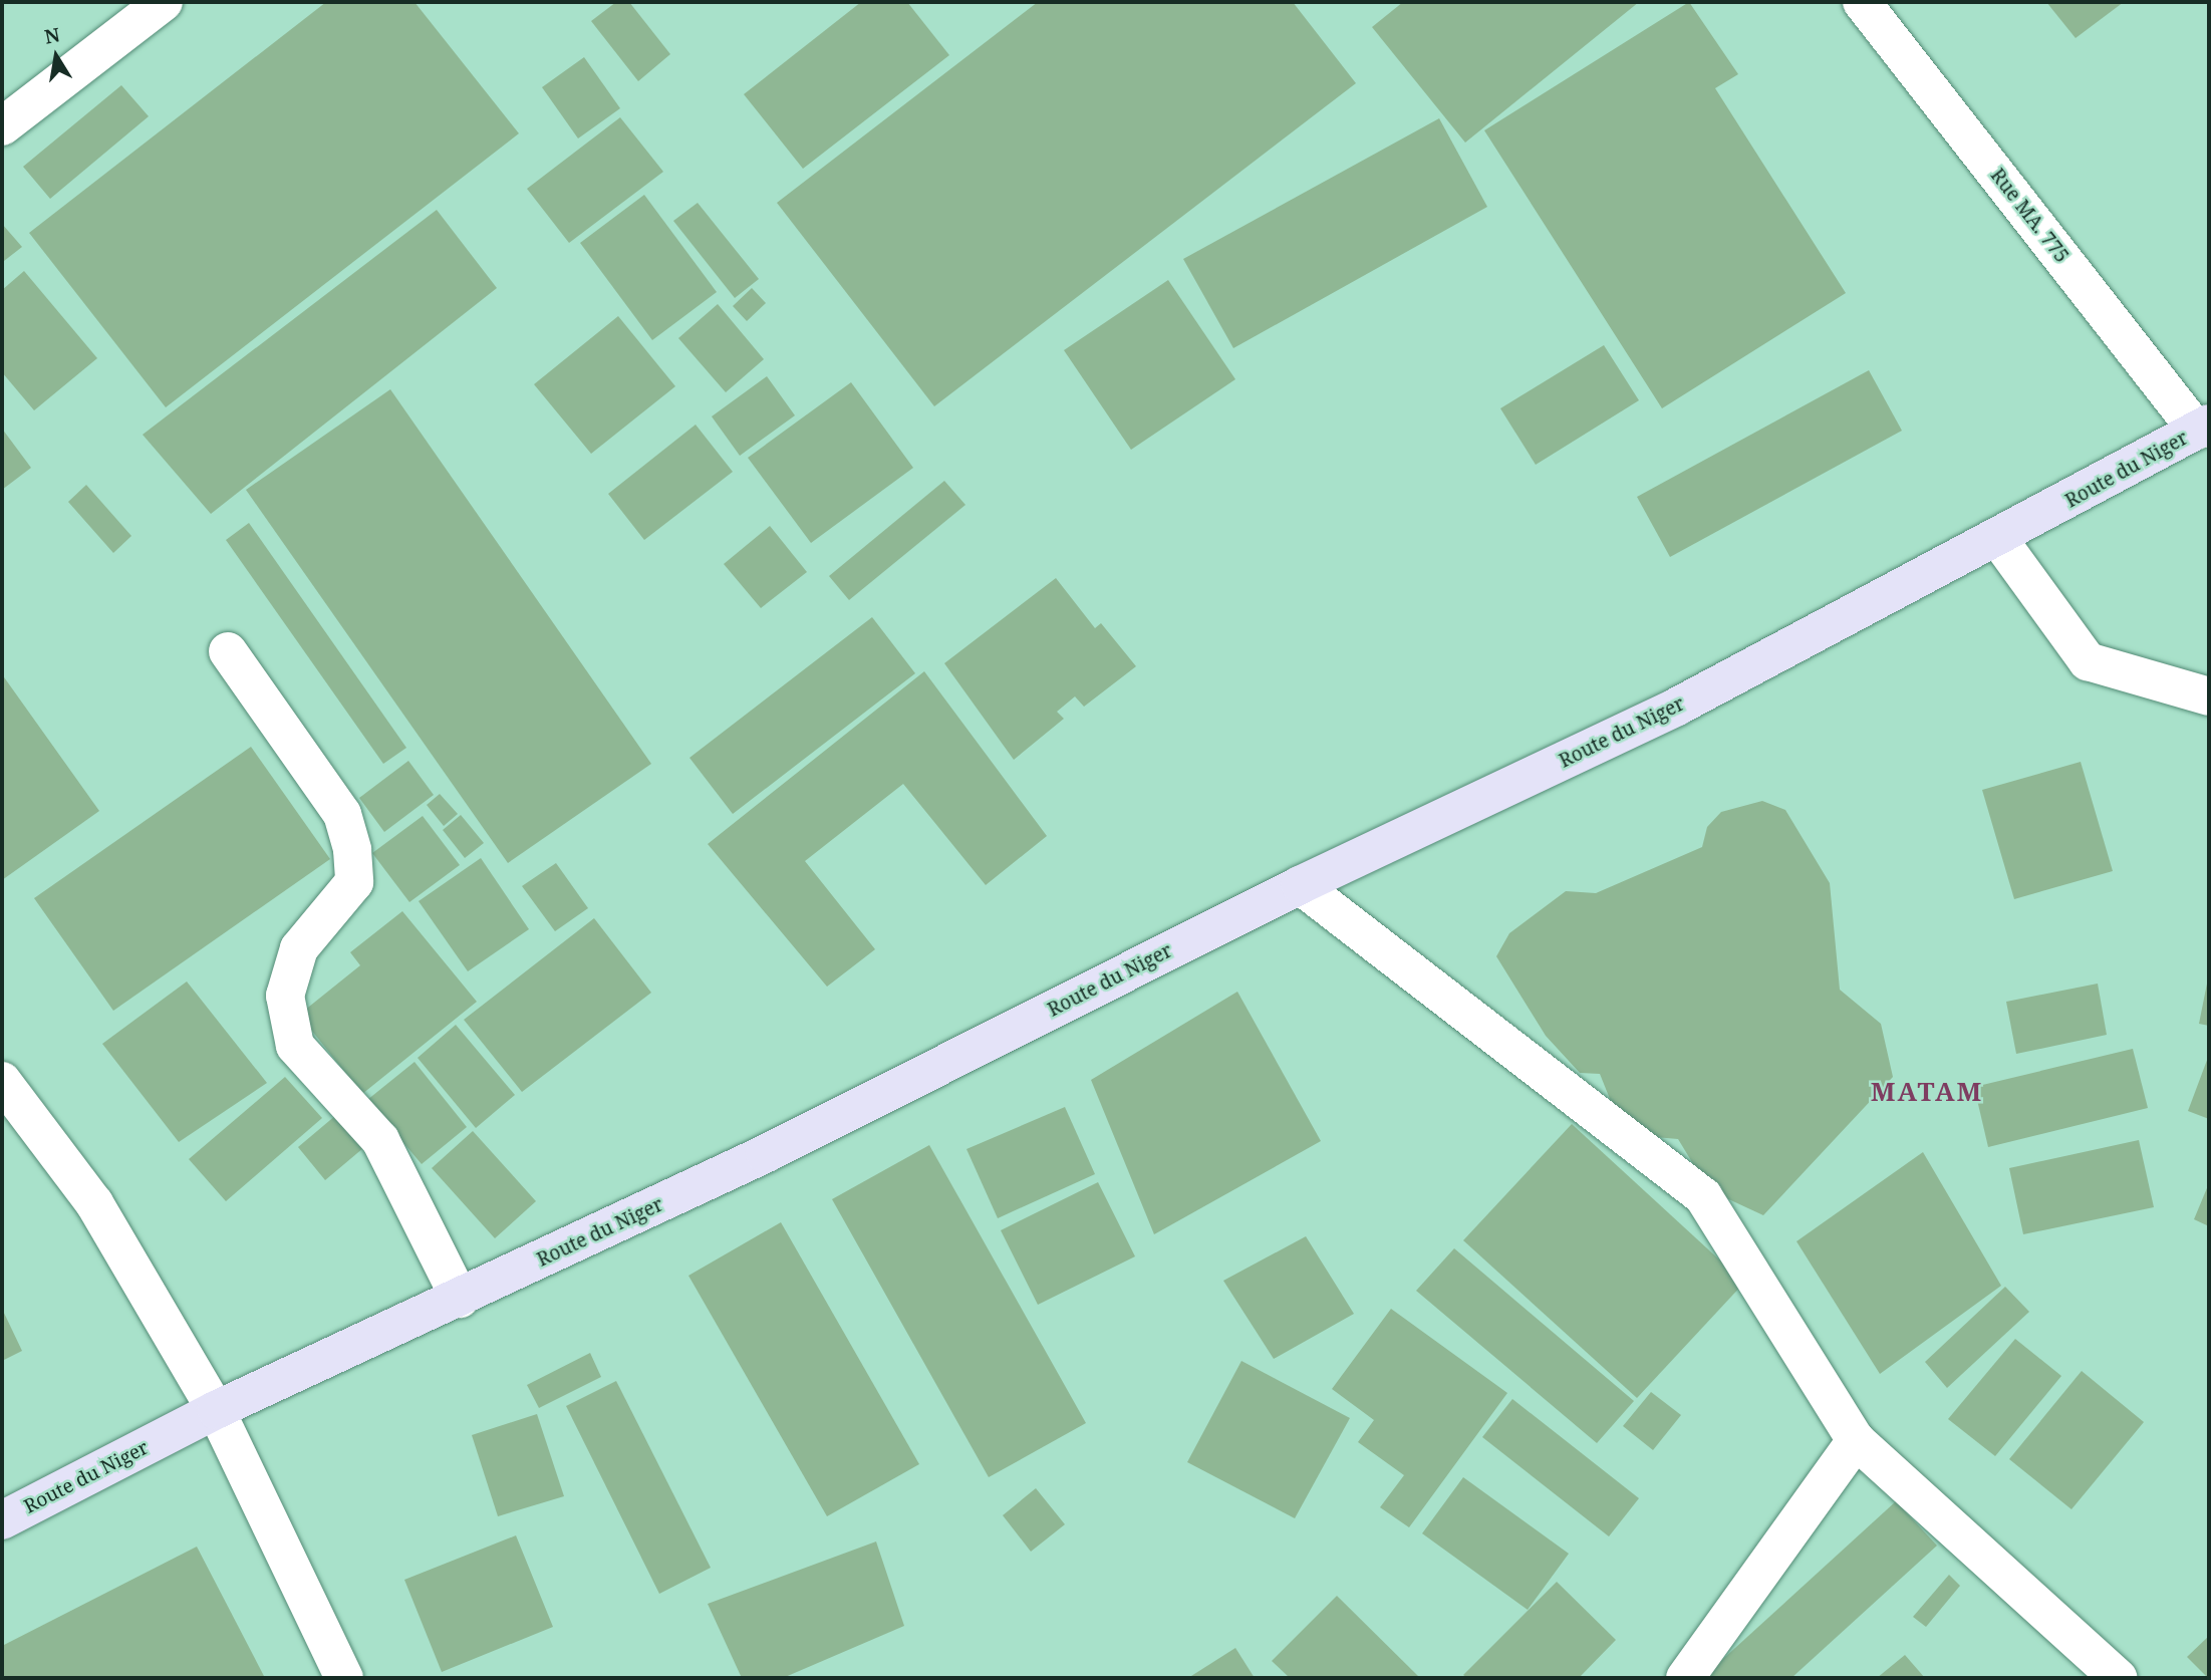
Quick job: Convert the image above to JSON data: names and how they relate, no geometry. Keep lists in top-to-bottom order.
{
  "streets": {
    "main road": ["Route du Niger"],
    "street": ["Rue MA. 775"]
  },
  "crossings": [
    ["Rue MA. 775", "Route du Niger"]
  ],
  "districts": ["MATAM"],
  "north": "top"
}
